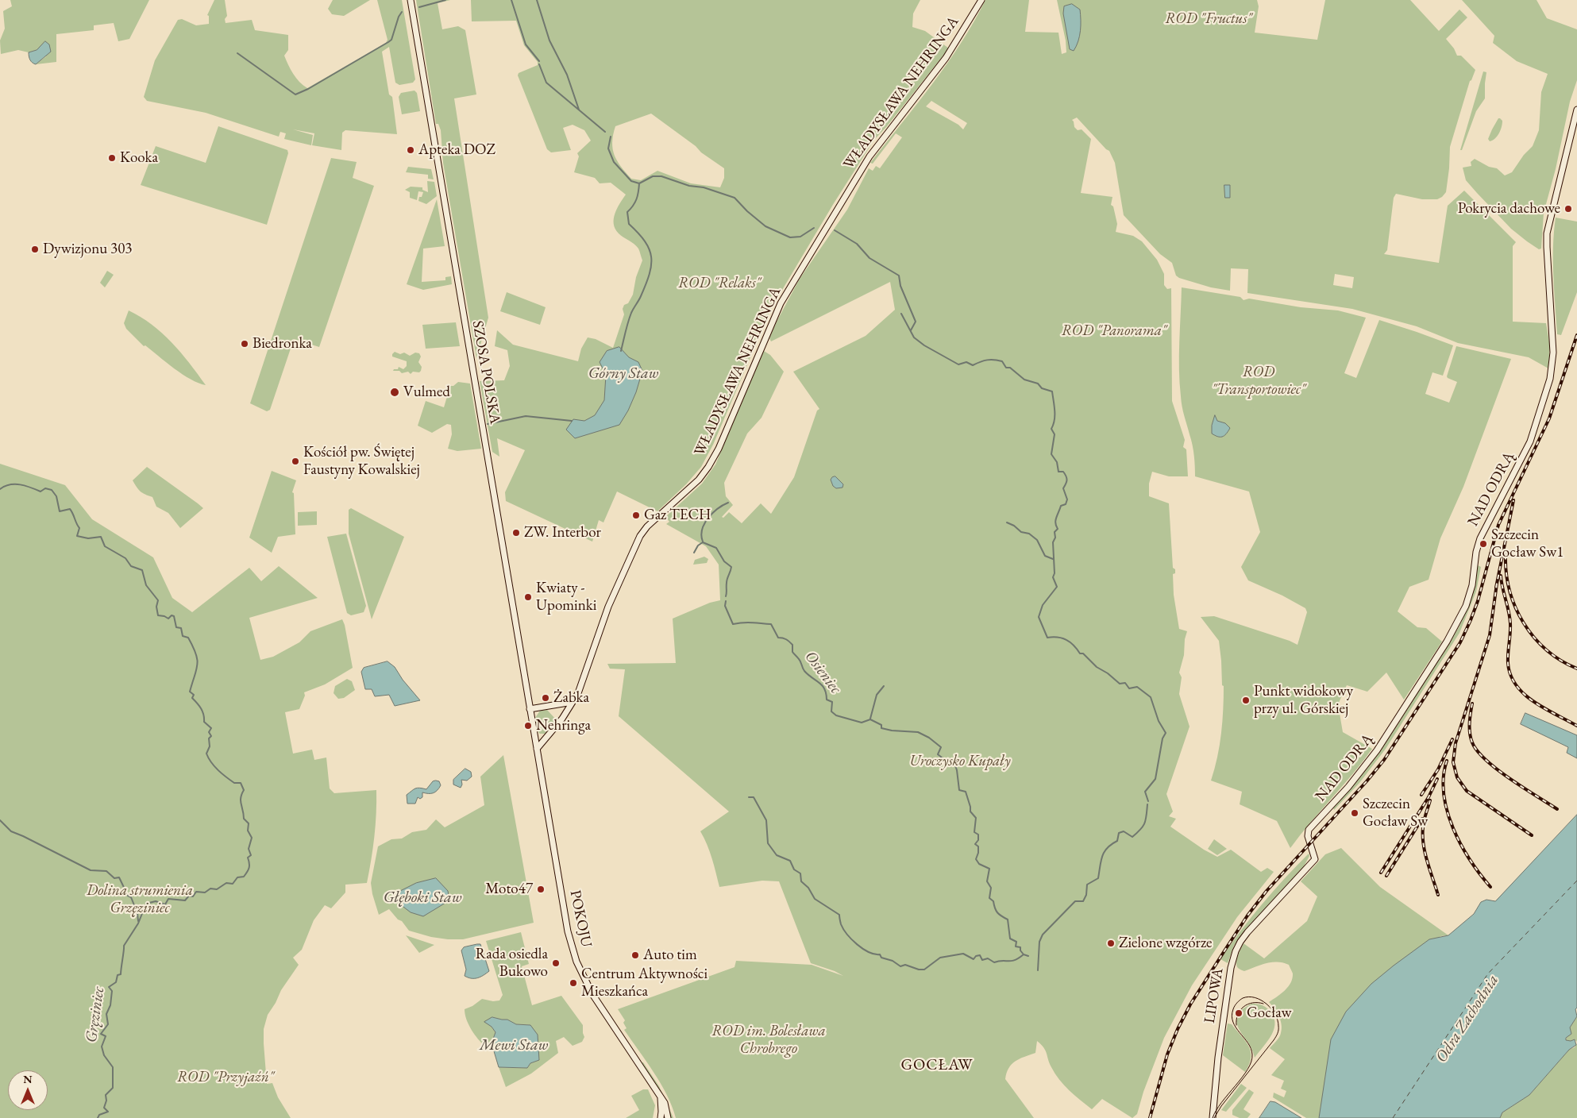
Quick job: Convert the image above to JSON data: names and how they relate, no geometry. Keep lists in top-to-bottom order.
{
  "streets": {
    "street": [
      "WŁADYSŁAWA NEHRINGA",
      "SZOSA POLSKA",
      "NAD ODRĄ",
      "POKOJU",
      "LIPOWA"
    ]
  },
  "crossings": [
    ["WŁADYSŁAWA NEHRINGA", "SZOSA POLSKA"],
    ["WŁADYSŁAWA NEHRINGA", "POKOJU"],
    ["SZOSA POLSKA", "POKOJU"],
    ["NAD ODRĄ", "LIPOWA"]
  ],
  "districts": ["GOCŁAW"],
  "water": [
    "Górny Staw",
    "Osieniec",
    "Głęboki Staw",
    "Gręziniec",
    "Odra Zachodnia",
    "Mewi Staw"
  ],
  "parks": [
    "ROD \"Fructus\"",
    "ROD \"Relaks\"",
    "ROD \"Panorama\"",
    "ROD \"Transportowiec\"",
    "Uroczysko Kupały",
    "Dolina strumienia Grzęziniec",
    "ROD im. Bolesława Chrobrego",
    "ROD \"Przyjaźń\""
  ],
  "places": [
    "Apteka DOZ",
    "Kooka",
    "Pokrycia dachowe",
    "Dywizjonu 303",
    "Biedronka",
    "Vulmed",
    "Kościół pw. Świętej Faustyny Kowalskiej",
    "Gaz TECH",
    "ZW. Interbor",
    "Szczecin Gocław Sw1",
    "Kwiaty - Upominki",
    "Żabka",
    "Punkt widokowy przy ul. Górskiej",
    "Nehringa",
    "Szczecin Gocław Sw",
    "Moto47",
    "Zielone wzgórze",
    "Auto tim",
    "Rada osiedla Bukowo",
    "Centrum Aktywności Mieszkańca",
    "Gocław"
  ],
  "north": "top"
}
